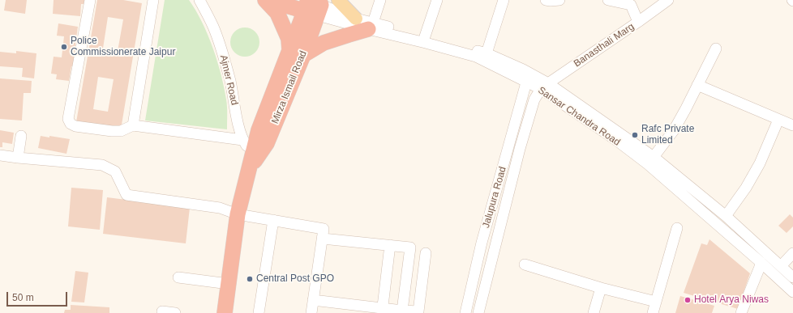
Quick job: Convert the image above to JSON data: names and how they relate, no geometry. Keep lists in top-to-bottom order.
{
  "streets": {
    "highway": ["Mirza Ismail Road"],
    "street": [
      "Banasthali Marg",
      "Ajmer Road",
      "Sansar Chandra Road",
      "Jalupura Road"
    ]
  },
  "crossings": [
    ["Banasthali Marg", "Sansar Chandra Road"],
    ["Banasthali Marg", "Jalupura Road"],
    ["Ajmer Road", "Mirza Ismail Road"],
    ["Mirza Ismail Road", "Sansar Chandra Road"],
    ["Sansar Chandra Road", "Jalupura Road"]
  ],
  "places": [
    "Police Commissionerate Jaipur",
    "Rafc Private Limited",
    "Central Post GPO",
    "Hotel Arya Niwas"
  ],
  "scale_bar": "50 m"
}
